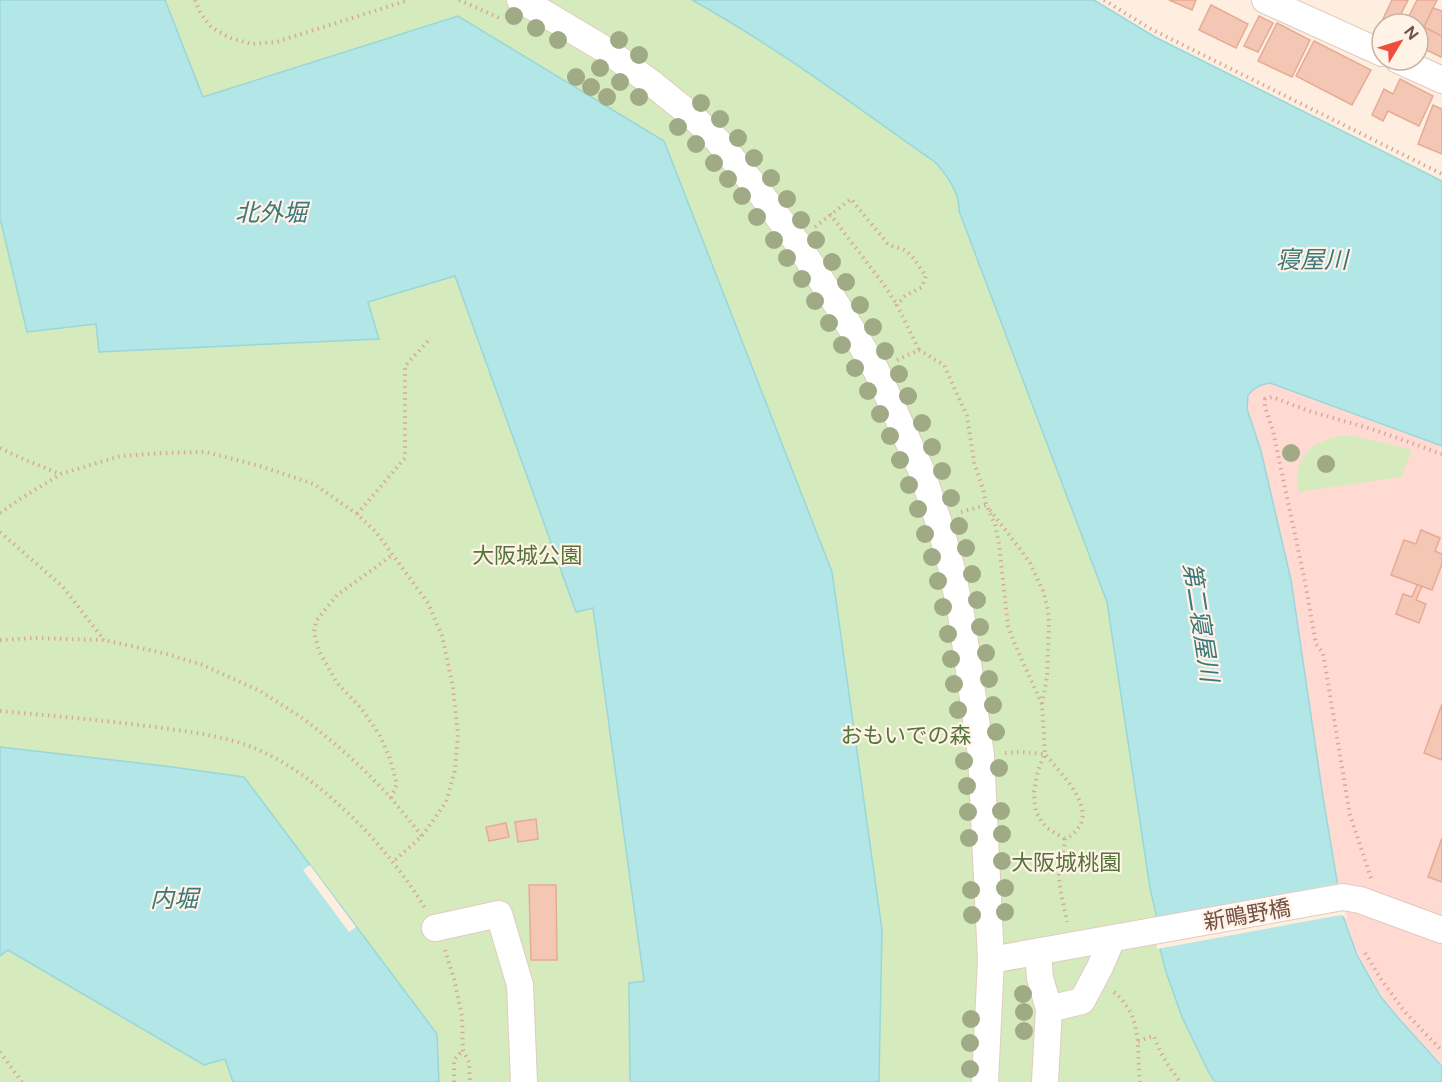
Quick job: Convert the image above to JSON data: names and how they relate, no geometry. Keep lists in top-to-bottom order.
{
  "streets": {
    "street": ["新鴫野橋"]
  },
  "water": [
    "北外堀",
    "寝屋川",
    "第二寝屋川",
    "内堀"
  ],
  "parks": ["大阪城公園", "おもいでの森", "大阪城桃園"],
  "north": "top right"
}
